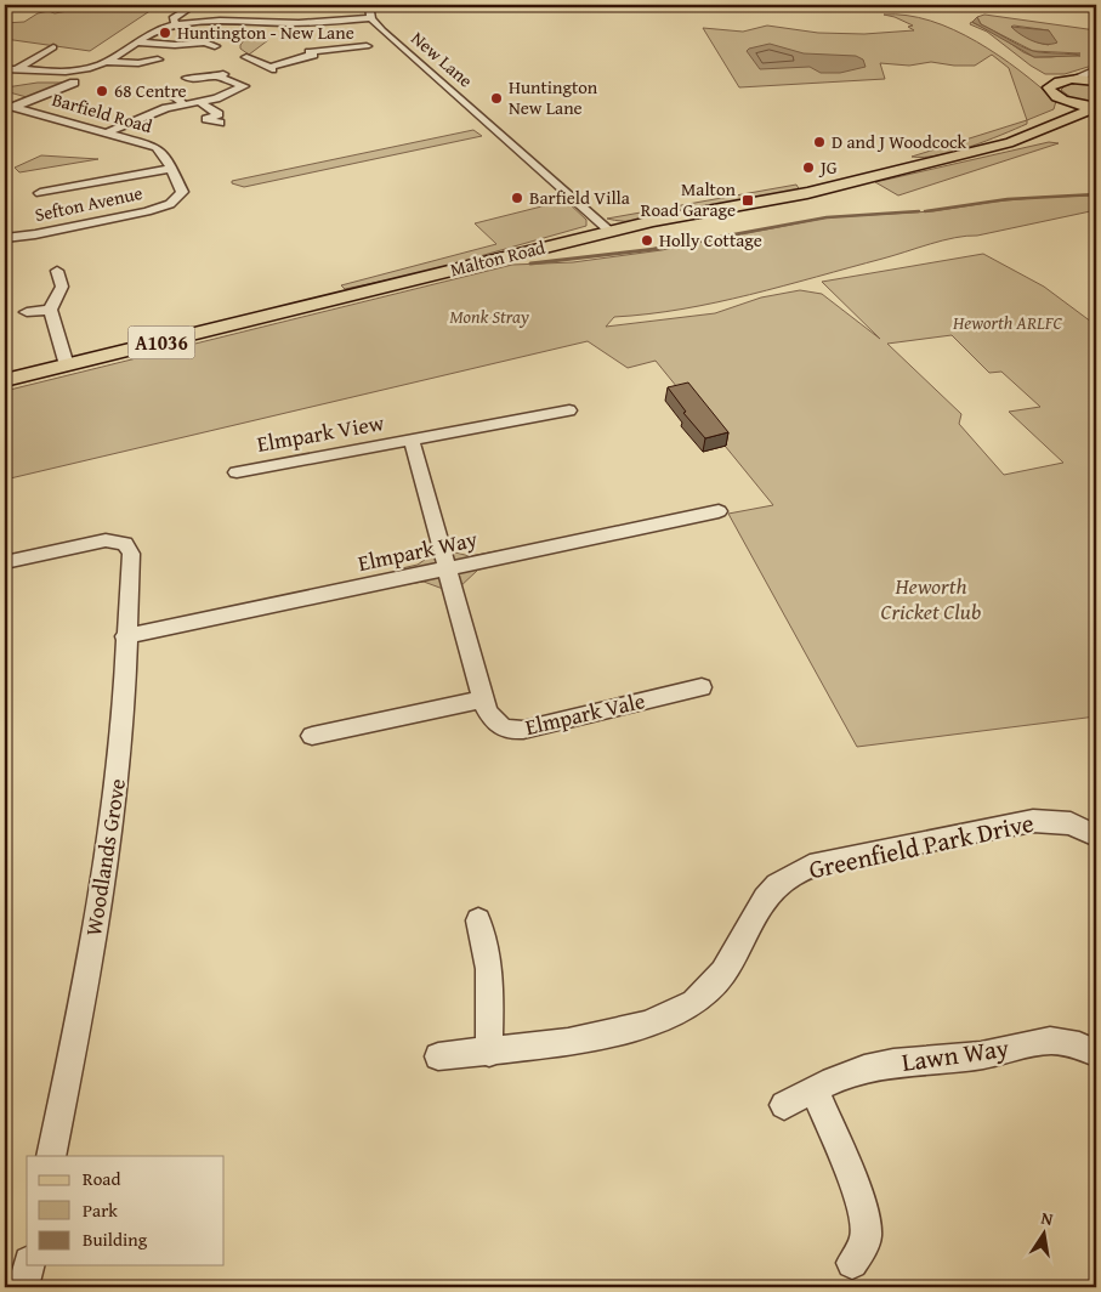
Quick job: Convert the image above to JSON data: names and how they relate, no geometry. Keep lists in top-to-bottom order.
{
  "streets": {
    "main road": ["Malton Road", "A1036"],
    "street": [
      "New Lane",
      "Barfield Road",
      "Sefton Avenue",
      "Elmpark View",
      "Elmpark Way",
      "Elmpark Vale",
      "Greenfield Park Drive",
      "Woodlands Grove",
      "Lawn Way"
    ]
  },
  "crossings": [
    ["New Lane", "Malton Road"],
    ["Barfield Road", "Sefton Avenue"],
    ["Elmpark View", "Elmpark Way"],
    ["Elmpark View", "Elmpark Vale"],
    ["Elmpark Way", "Elmpark Vale"],
    ["Elmpark Way", "Woodlands Grove"]
  ],
  "parks": ["Monk Stray", "Heworth ARLFC", "Heworth Cricket Club"],
  "places": {
    "other": [
      "Huntington - New Lane",
      "68 Centre",
      "Huntington New Lane",
      "D and J Woodcock",
      "JG",
      "Barfield Villa",
      "Holly Cottage"
    ],
    "transit": ["Malton Road Garage"]
  },
  "legend": ["Road", "Park", "Building"],
  "north": "top"
}
